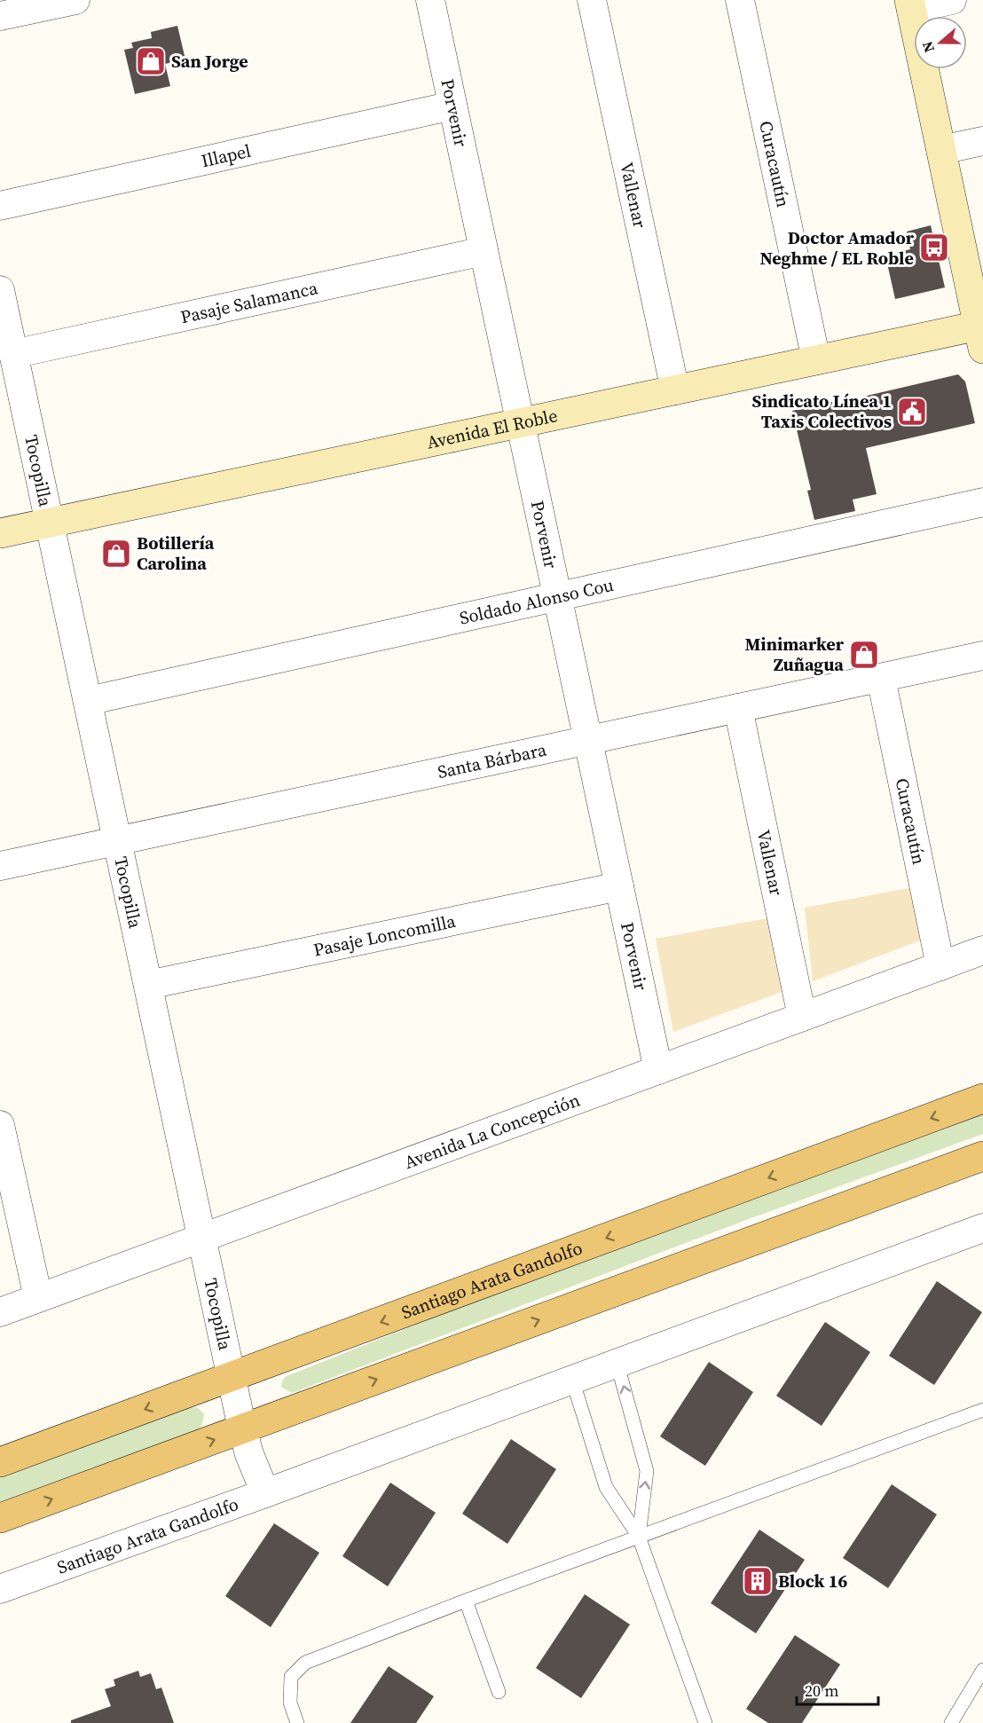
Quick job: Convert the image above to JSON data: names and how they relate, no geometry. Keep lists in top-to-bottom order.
{
  "streets": {
    "main road": ["Santiago Arata Gandolfo"],
    "street": [
      "Porvenir",
      "Illapel",
      "Curacautín",
      "Vallenar",
      "Pasaje Salamanca",
      "Avenida El Roble",
      "Tocopilla",
      "Soldado Alonso Cou",
      "Santa Bárbara",
      "Pasaje Loncomilla",
      "Avenida La Concepción"
    ]
  },
  "crossings": [
    ["Porvenir", "Illapel"],
    ["Porvenir", "Pasaje Salamanca"],
    ["Porvenir", "Avenida El Roble"],
    ["Porvenir", "Soldado Alonso Cou"],
    ["Porvenir", "Santa Bárbara"],
    ["Porvenir", "Pasaje Loncomilla"],
    ["Porvenir", "Avenida La Concepción"],
    ["Curacautín", "Avenida El Roble"],
    ["Curacautín", "Santa Bárbara"],
    ["Curacautín", "Avenida La Concepción"],
    ["Vallenar", "Avenida El Roble"],
    ["Vallenar", "Santa Bárbara"],
    ["Vallenar", "Avenida La Concepción"],
    ["Pasaje Salamanca", "Tocopilla"],
    ["Avenida El Roble", "Tocopilla"],
    ["Tocopilla", "Soldado Alonso Cou"],
    ["Tocopilla", "Santa Bárbara"],
    ["Tocopilla", "Pasaje Loncomilla"],
    ["Tocopilla", "Avenida La Concepción"],
    ["Tocopilla", "Santiago Arata Gandolfo"]
  ],
  "places": {
    "shop": ["San Jorge", "Botillería Carolina", "Minimarker Zuñagua"],
    "bus stop": ["Doctor Amador Neghme / EL Roble"],
    "public building": ["Sindicato Línea 1 Taxis Colectivos"],
    "building": ["Block 16"]
  },
  "scale_bar": "20 m",
  "north": "left"
}
